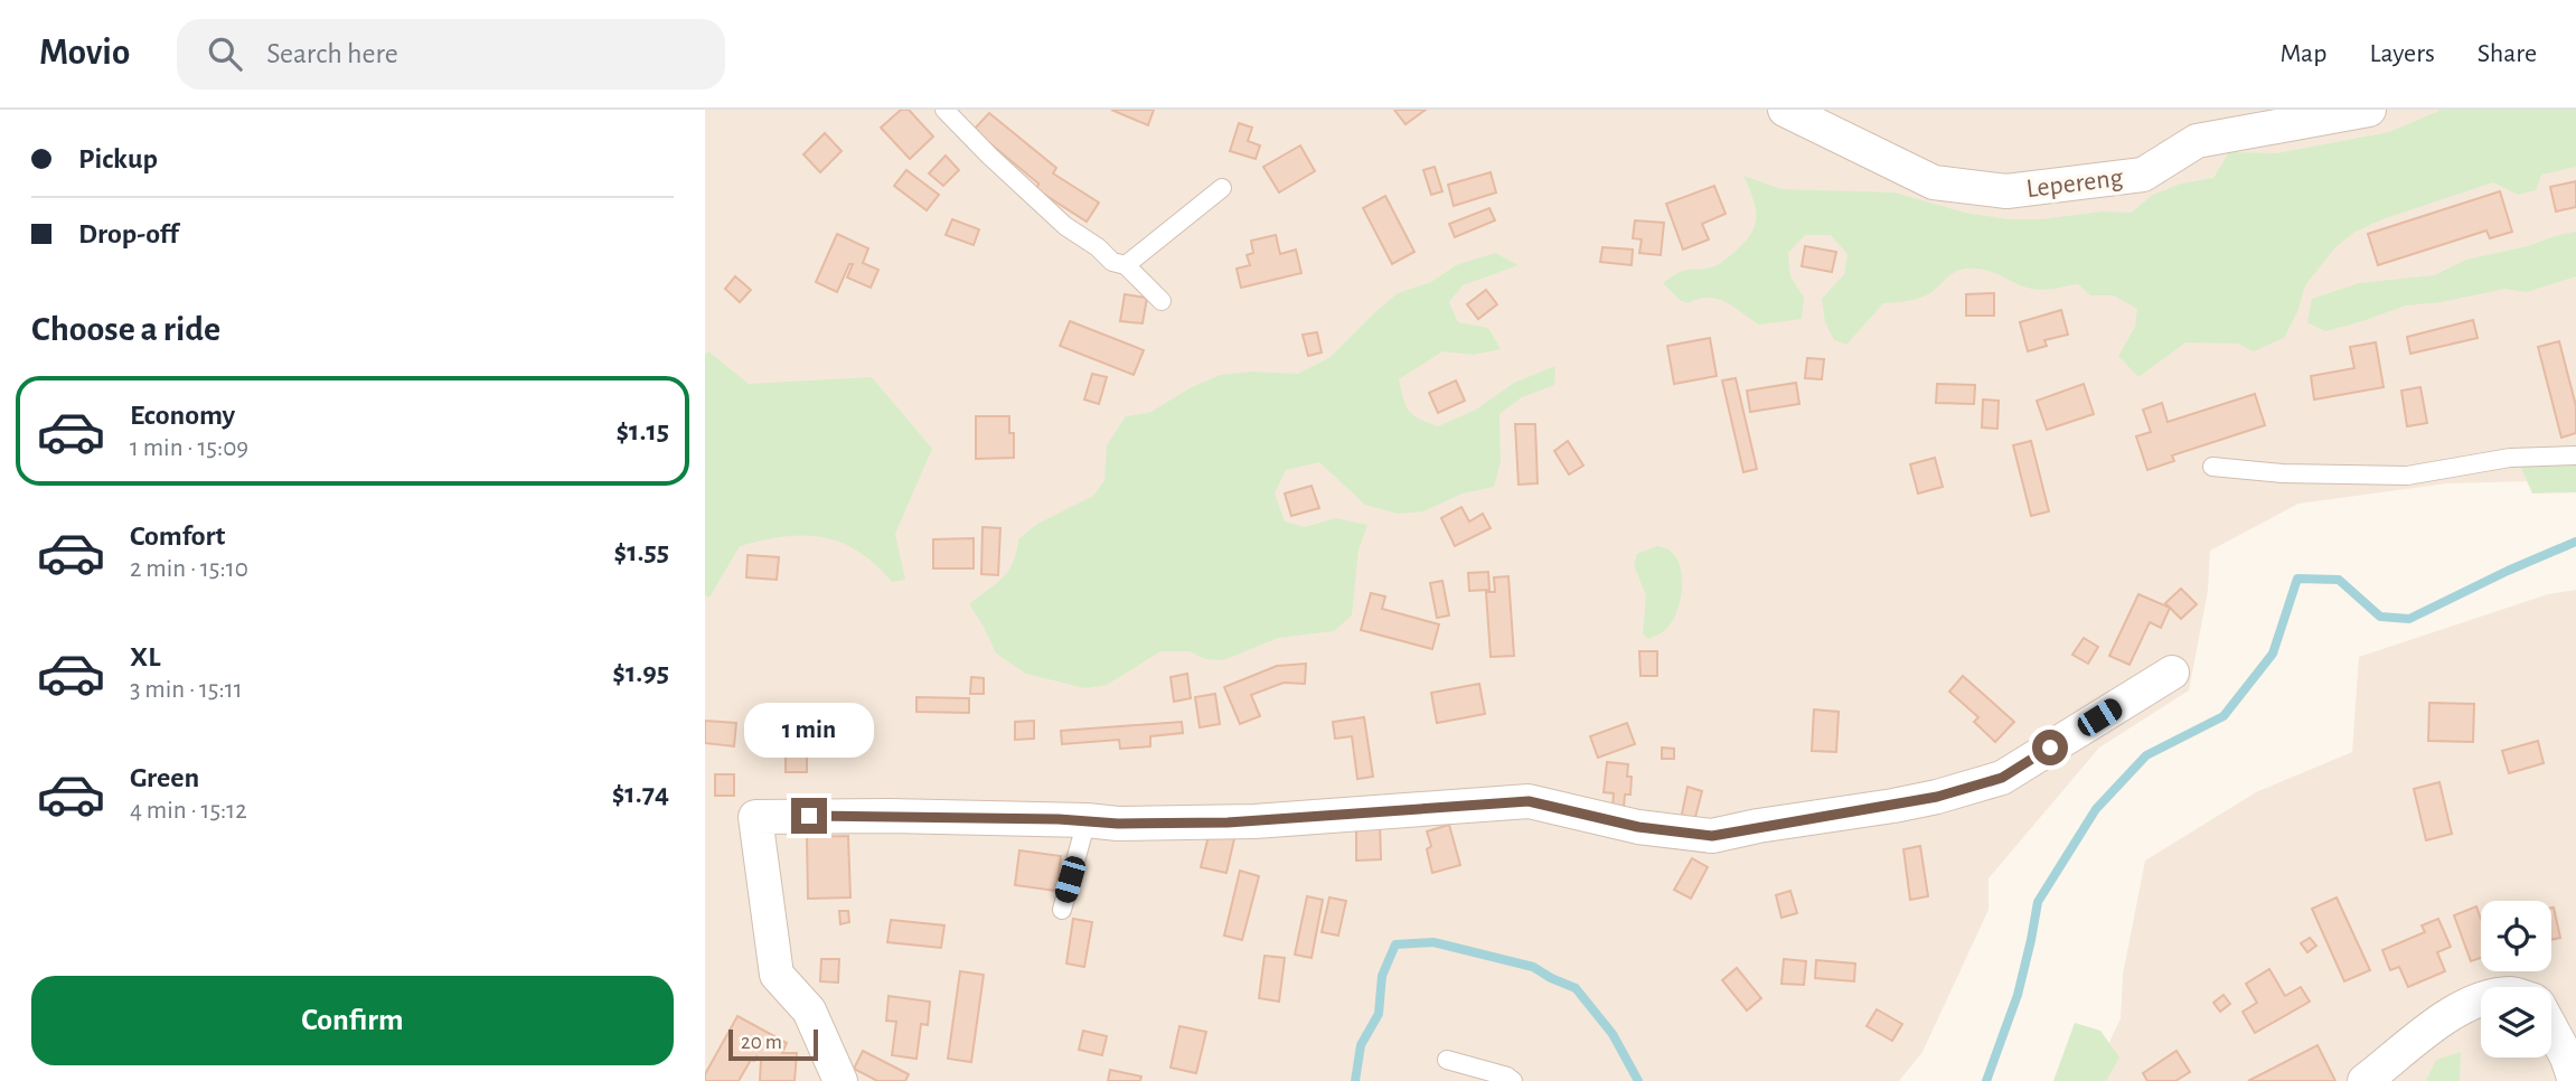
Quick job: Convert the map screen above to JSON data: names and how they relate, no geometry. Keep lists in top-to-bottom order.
{
  "streets": {
    "street": ["Lepereng"]
  },
  "scale_bar": "20 m",
  "page": {
    "header": "Movio",
    "search": "Search here",
    "nav": ["Map", "Layers", "Share"],
    "banner": ["Pickup", "Drop-off"],
    "heading": "Choose a ride",
    "list": [
      {
        "name": "Economy",
        "note": "1 min · 15:09",
        "value": "$1.15"
      },
      {
        "name": "Comfort",
        "note": "2 min · 15:10",
        "value": "$1.55"
      },
      {
        "name": "XL",
        "note": "3 min · 15:11",
        "value": "$1.95"
      },
      {
        "name": "Green",
        "note": "4 min · 15:12",
        "value": "$1.74"
      }
    ],
    "bubble": "1 min",
    "buttons": "Confirm",
    "scale": "20 m"
  }
}
